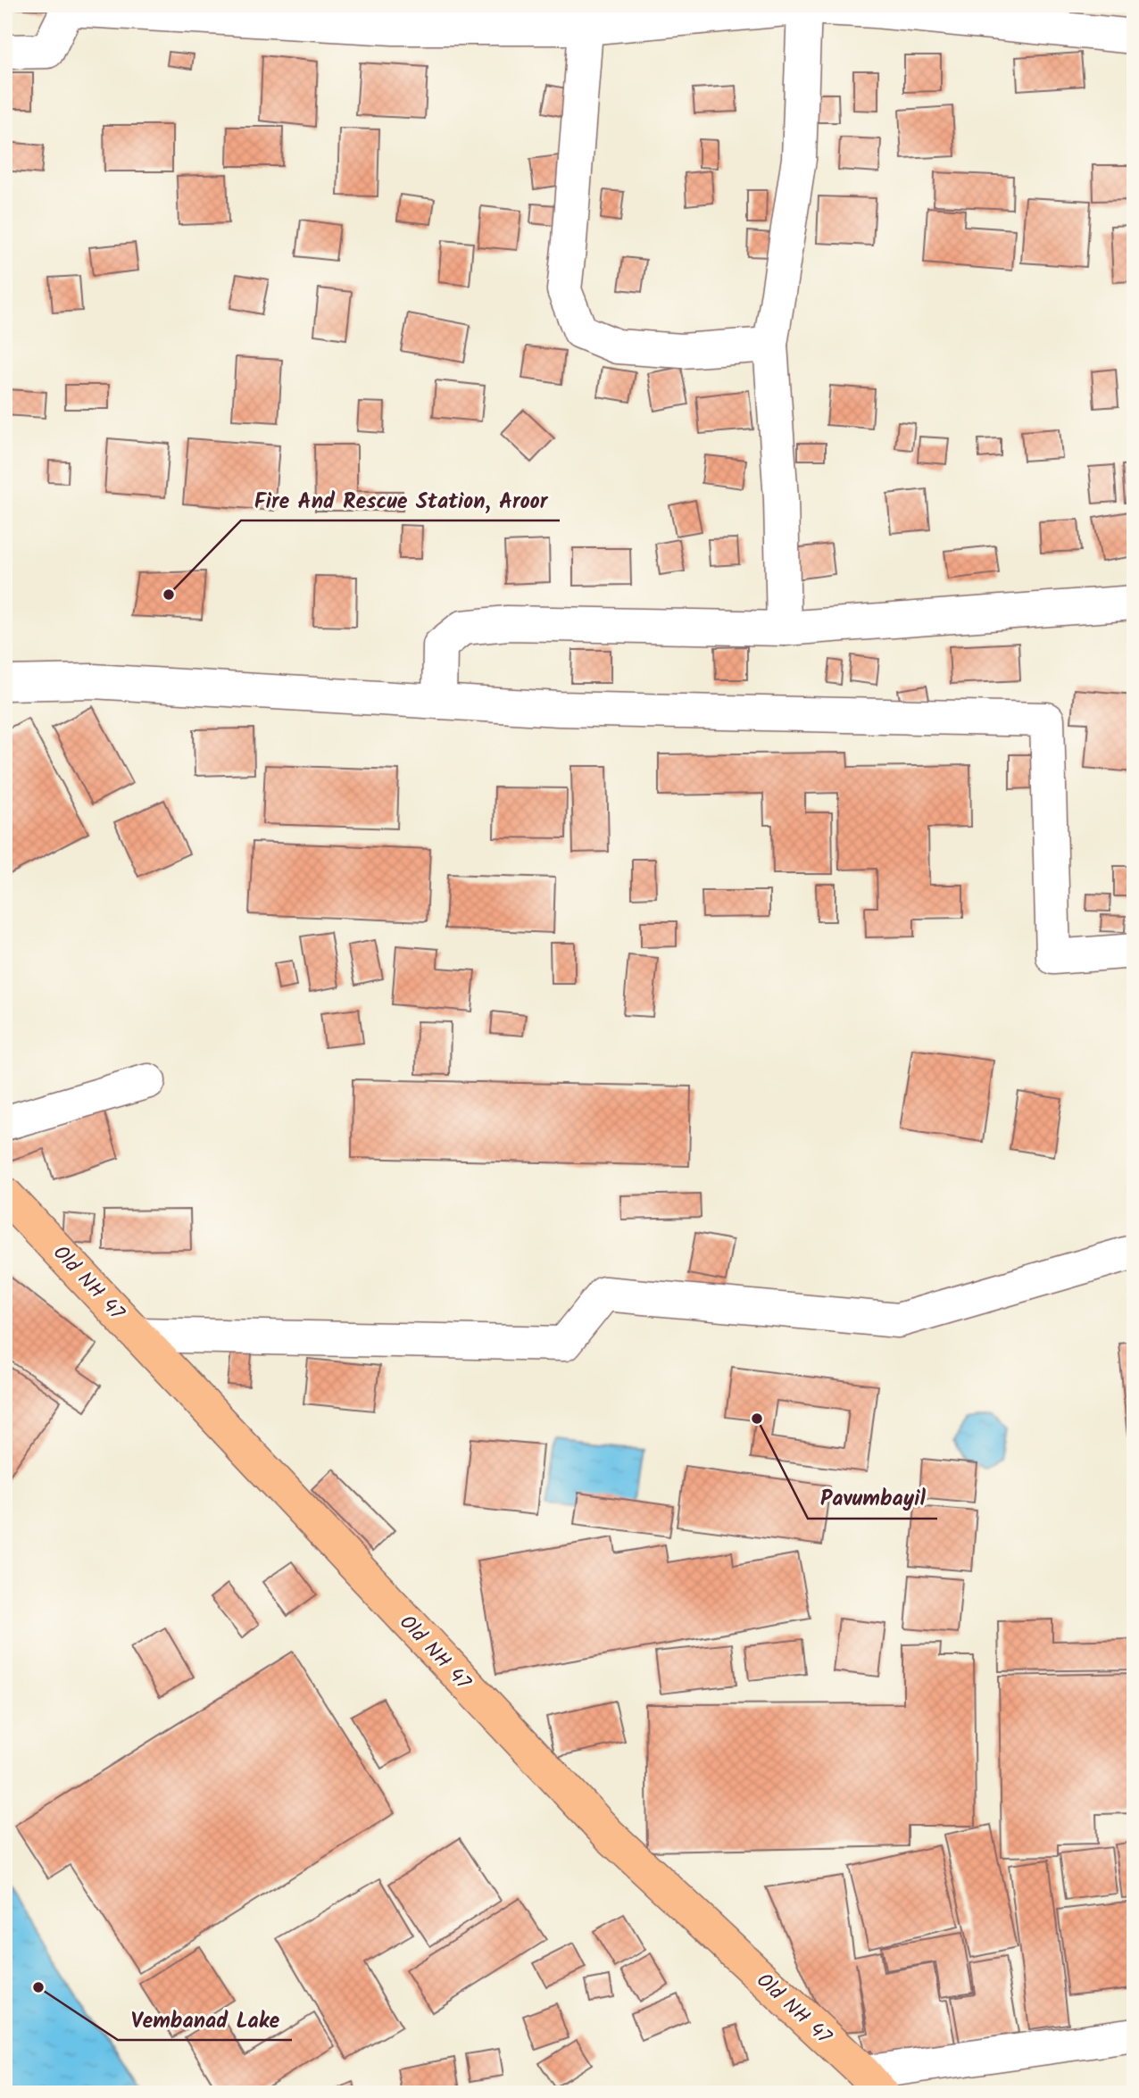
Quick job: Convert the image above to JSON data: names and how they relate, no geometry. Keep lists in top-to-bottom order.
{
  "streets": {
    "main road": ["Old NH 47"]
  },
  "places": ["Fire And Rescue Station, Aroor", "Pavumbayil", "Vembanad Lake"]
}
